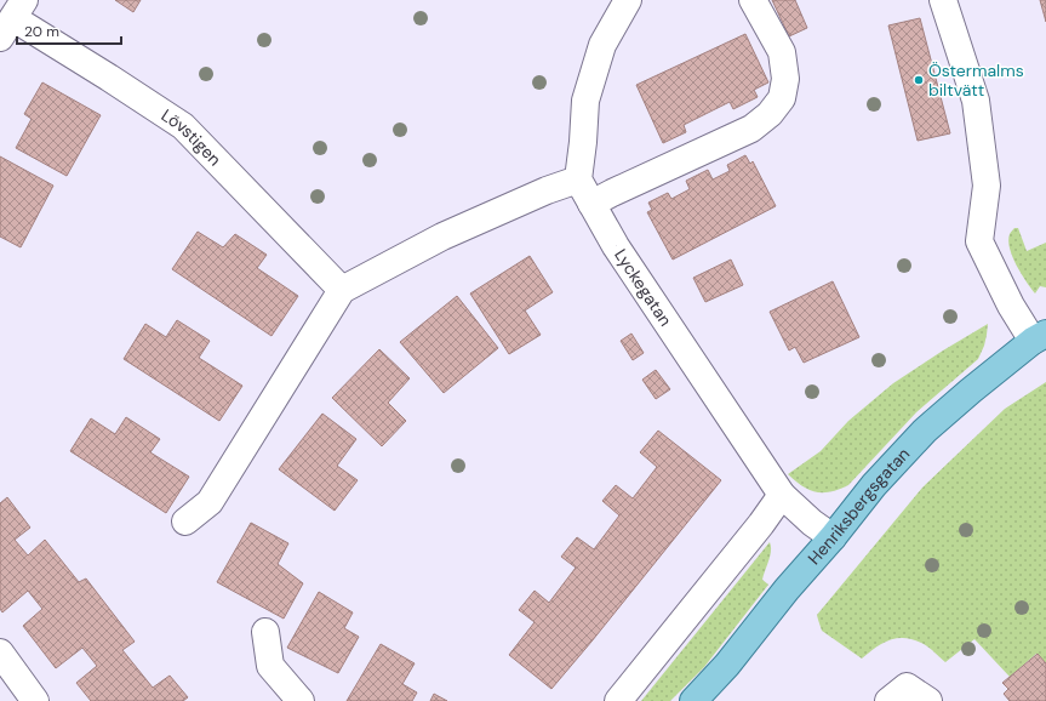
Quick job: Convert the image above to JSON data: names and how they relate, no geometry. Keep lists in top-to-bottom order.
{
  "streets": {
    "main road": ["Henriksbergsgatan"],
    "street": ["Lövstigen", "Lyckegatan"]
  },
  "crossings": [
    ["Lyckegatan", "Henriksbergsgatan"]
  ],
  "places": ["Östermalms biltvätt"],
  "scale_bar": "20 m"
}
